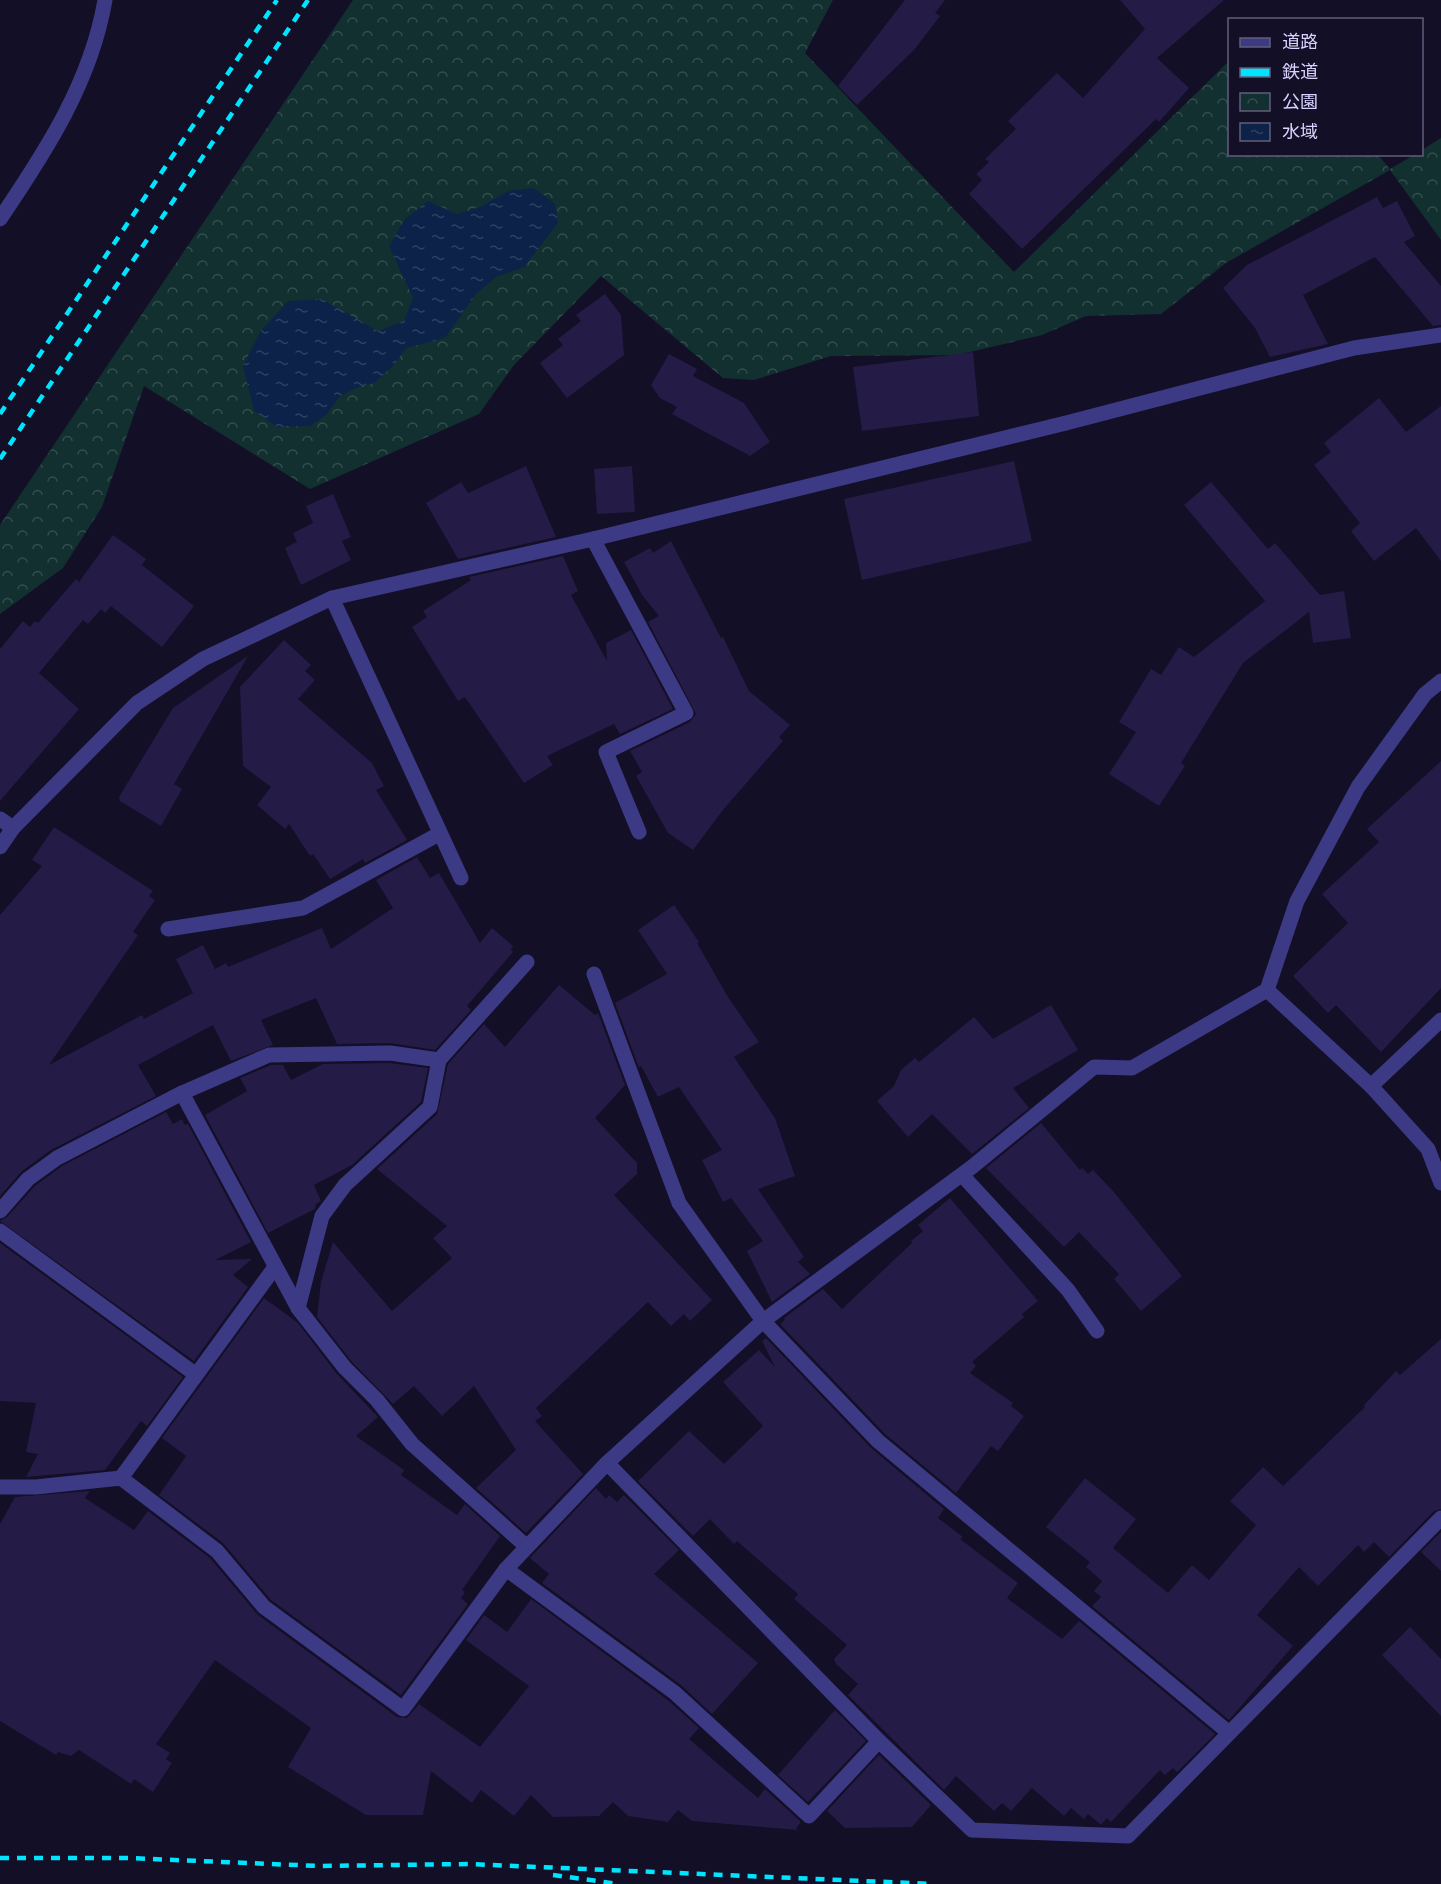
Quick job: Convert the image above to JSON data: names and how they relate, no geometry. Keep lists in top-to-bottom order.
{
  "legend": [
    "道路",
    "鉄道",
    "公園",
    "水域"
  ]
}
